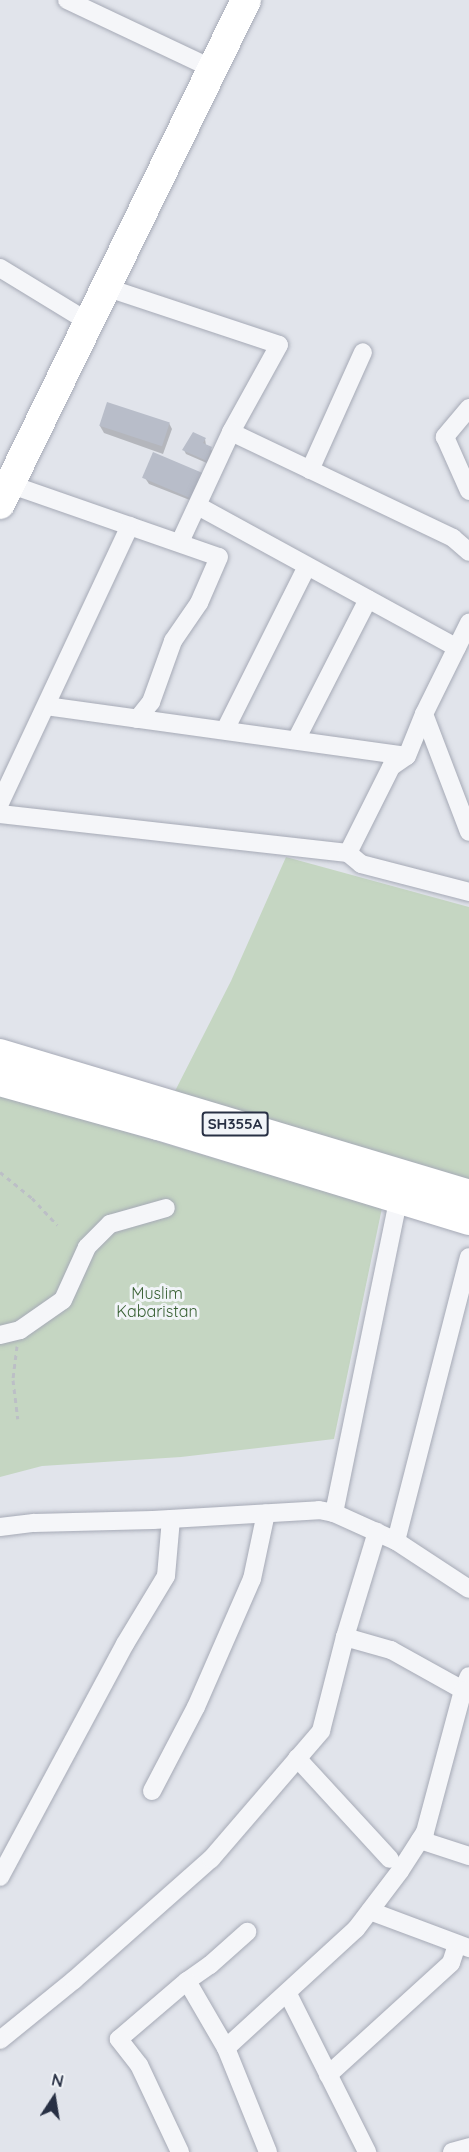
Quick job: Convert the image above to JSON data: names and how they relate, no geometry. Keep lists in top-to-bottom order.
{
  "streets": {
    "main road": ["SH355A"]
  },
  "parks": ["Muslim Kabaristan"],
  "north": "top"
}
